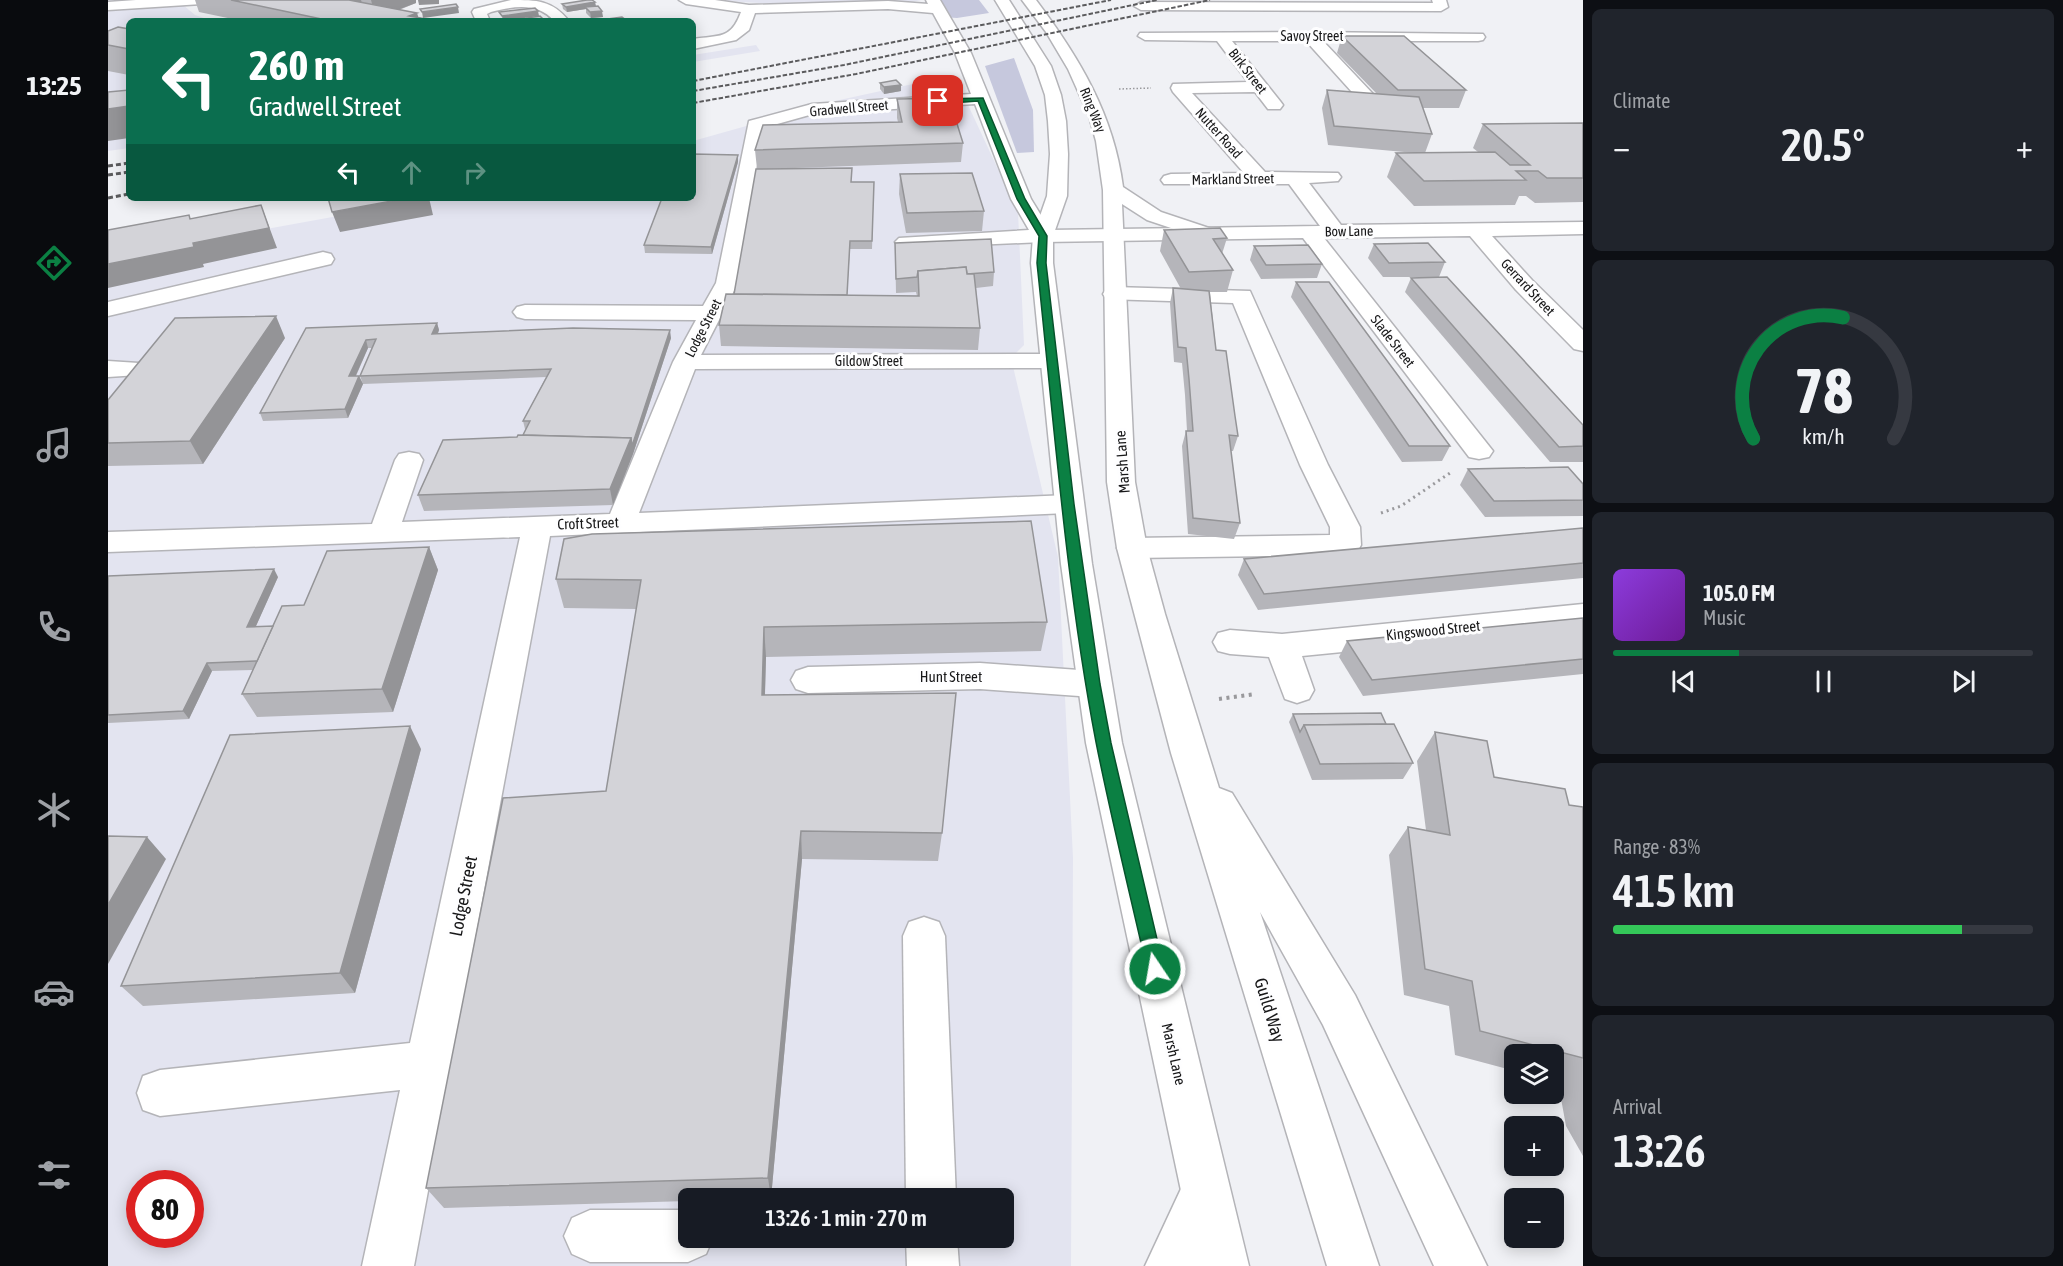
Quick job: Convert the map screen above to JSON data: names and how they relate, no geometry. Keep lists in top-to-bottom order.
{
  "streets": {
    "main road": [
      "Savoy Street",
      "Birk Street",
      "Gradwell Street",
      "Ring Way",
      "Nutter Road",
      "Markland Street",
      "Bow Lane",
      "Gerrard Street",
      "Lodge Street",
      "Slade Street",
      "Gildow Street",
      "Marsh Lane",
      "Croft Street",
      "Kingswood Street",
      "Hunt Street",
      "Guild Way"
    ]
  },
  "crossings": [
    ["Savoy Street", "Birk Street"],
    ["Gradwell Street", "Lodge Street"],
    ["Ring Way", "Bow Lane"],
    ["Ring Way", "Marsh Lane"],
    ["Nutter Road", "Markland Street"],
    ["Markland Street", "Bow Lane"],
    ["Bow Lane", "Gerrard Street"],
    ["Bow Lane", "Slade Street"],
    ["Bow Lane", "Marsh Lane"],
    ["Lodge Street", "Gildow Street"],
    ["Lodge Street", "Croft Street"],
    ["Gildow Street", "Marsh Lane"],
    ["Marsh Lane", "Croft Street"],
    ["Marsh Lane", "Hunt Street"],
    ["Marsh Lane", "Guild Way"]
  ],
  "page": {
    "tabs": "13:25",
    "tile": [
      "Climate",
      ["Range · 83%", "415 km"],
      ["Arrival", "13:26"]
    ],
    "turn": ["260 m", "Gradwell Street"],
    "heat": ["−", "20.5°", "+"],
    "song": ["105.0 FM", "Music"],
    "map_buttons": ["+", "−"],
    "limit": "80",
    "trip": "13:26 · 1 min · 270 m",
    "gauge": ["78", "km/h"]
  }
}
